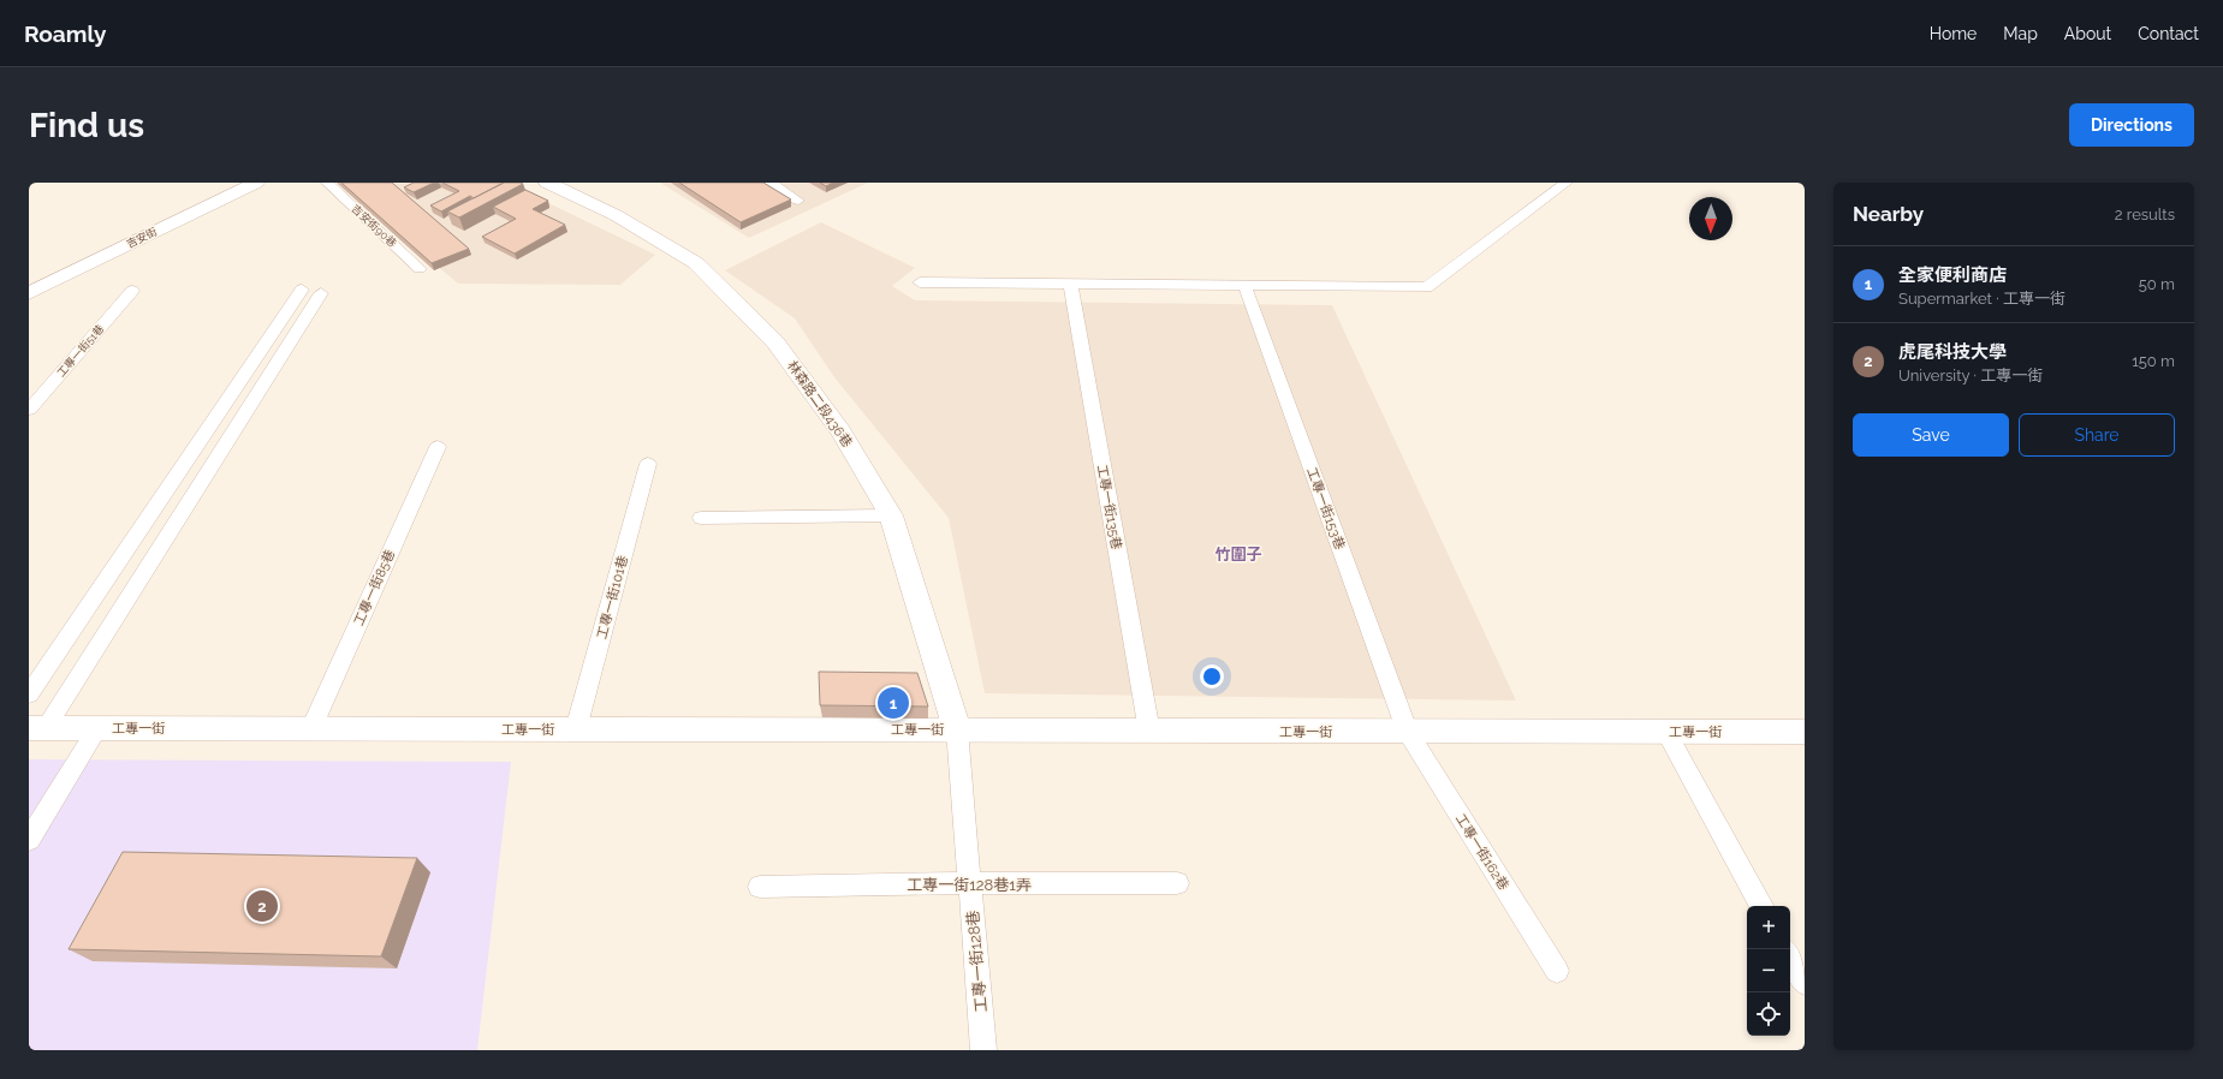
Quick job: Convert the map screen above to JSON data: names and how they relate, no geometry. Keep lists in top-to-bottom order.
{
  "streets": {
    "street": ["吉安街", "林森路二段436巷", "工專一街"],
    "lane": [
      "吉安街90巷",
      "工專一街51巷",
      "工專一街135巷",
      "工專一街153巷",
      "工專一街85巷",
      "工專一街101巷",
      "工專一街162巷",
      "工專一街128巷1弄",
      "工專一街128巷"
    ]
  },
  "crossings": [
    ["林森路二段436巷", "工專一街"],
    ["林森路二段436巷", "工專一街128巷"],
    ["工專一街135巷", "工專一街"],
    ["工專一街153巷", "工專一街"],
    ["工專一街153巷", "工專一街162巷"],
    ["工專一街85巷", "工專一街"],
    ["工專一街101巷", "工專一街"],
    ["工專一街", "工專一街162巷"],
    ["工專一街", "工專一街128巷"],
    ["工專一街128巷1弄", "工專一街128巷"]
  ],
  "districts": ["竹圍子"],
  "north": "bottom",
  "page": {
    "header": "Roamly",
    "nav": [
      "Home",
      "Map",
      "About",
      "Contact"
    ],
    "buttons": [
      "Directions",
      ["Save", "Share"]
    ],
    "title": "Find us",
    "heading": ["Nearby", "2 results"],
    "list": [
      {
        "mark": "1",
        "name": "全家便利商店",
        "note": "Supermarket · 工專一街",
        "value": "50 m"
      },
      {
        "mark": "2",
        "name": "虎尾科技大學",
        "note": "University · 工專一街",
        "value": "150 m"
      }
    ],
    "pins": ["1", "2"],
    "map_buttons": ["+", "−"]
  }
}
